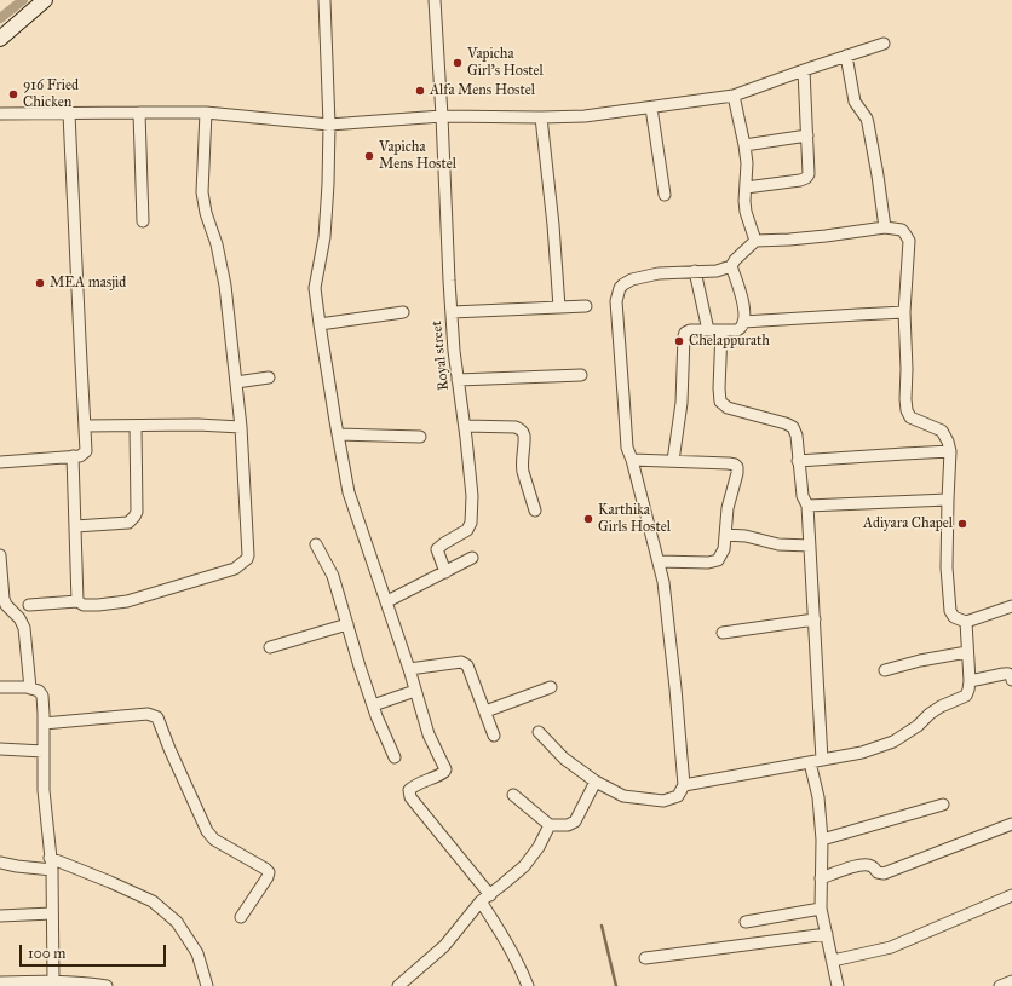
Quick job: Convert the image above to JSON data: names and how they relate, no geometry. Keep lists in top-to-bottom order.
{
  "streets": {
    "street": ["Royal street"]
  },
  "places": [
    "Vapicha Girl's Hostel",
    "Alfa Mens Hostel",
    "916 Fried Chicken",
    "Vapicha Mens Hostel",
    "MEA masjid",
    "Chelappurath",
    "Karthika Girls Hostel",
    "Adiyara Chapel"
  ],
  "scale_bar": "100 m"
}
